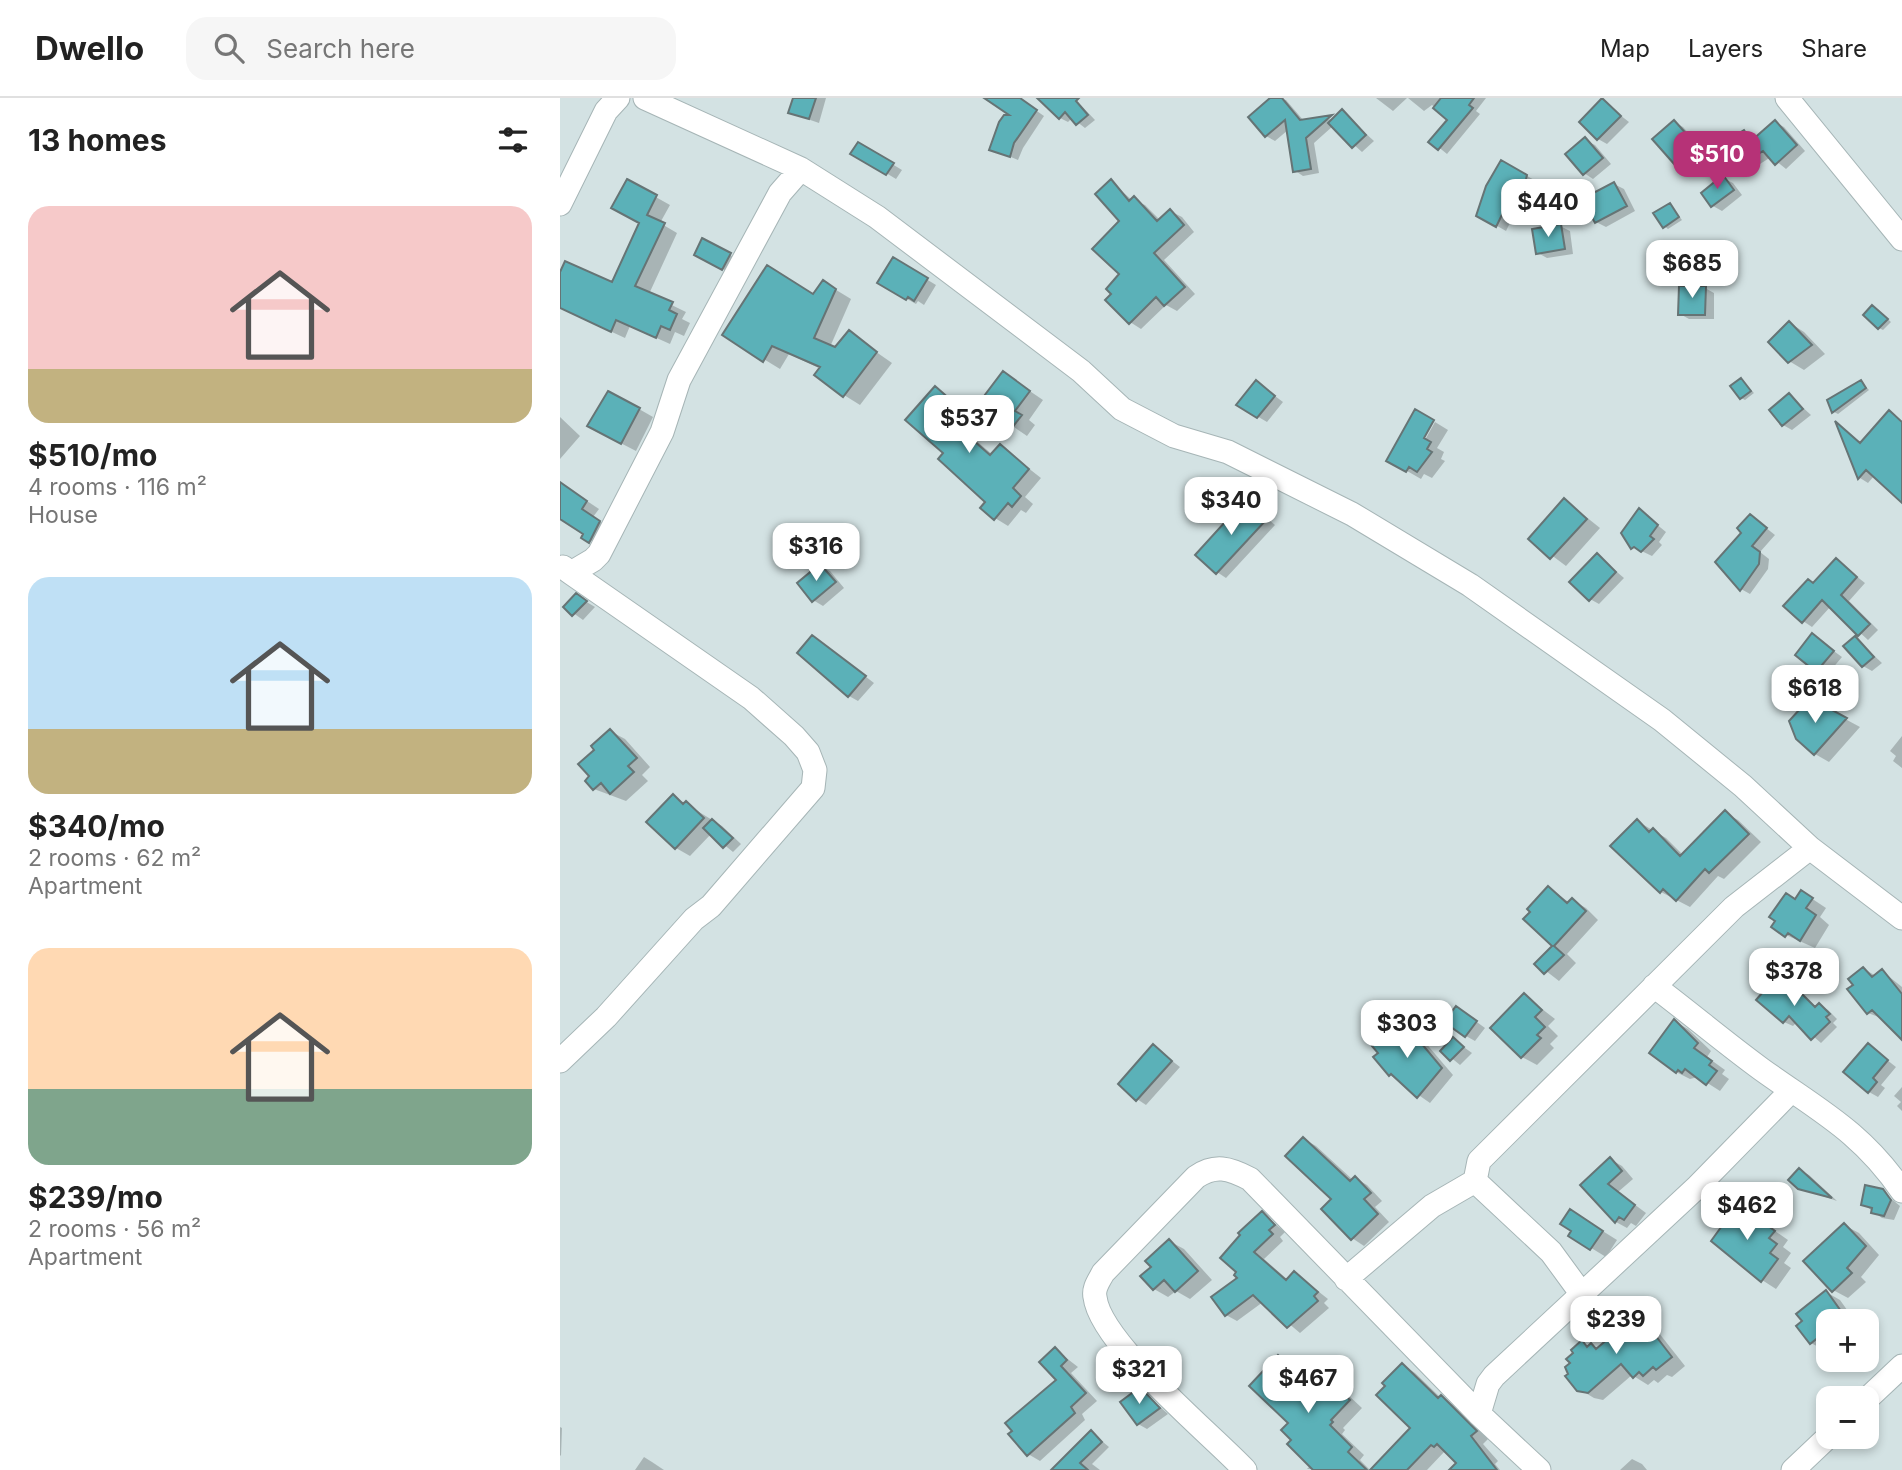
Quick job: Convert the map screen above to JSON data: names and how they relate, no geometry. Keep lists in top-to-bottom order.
{
  "page": {
    "header": "Dwello",
    "search": "Search here",
    "nav": ["Map", "Layers", "Share"],
    "heading": "13 homes",
    "price": [
      "$510",
      "$440",
      "$685",
      "$537",
      "$340",
      "$316",
      "$618",
      "$378",
      "$303",
      "$462",
      "$239",
      "$321",
      "$467"
    ],
    "list": [
      {
        "name": "$510/mo",
        "note": "4 rooms · 116 m² · House"
      },
      {
        "name": "$340/mo",
        "note": "2 rooms · 62 m² · Apartment"
      },
      {
        "name": "$239/mo",
        "note": "2 rooms · 56 m² · Apartment"
      }
    ],
    "map_buttons": ["+", "−"]
  }
}
